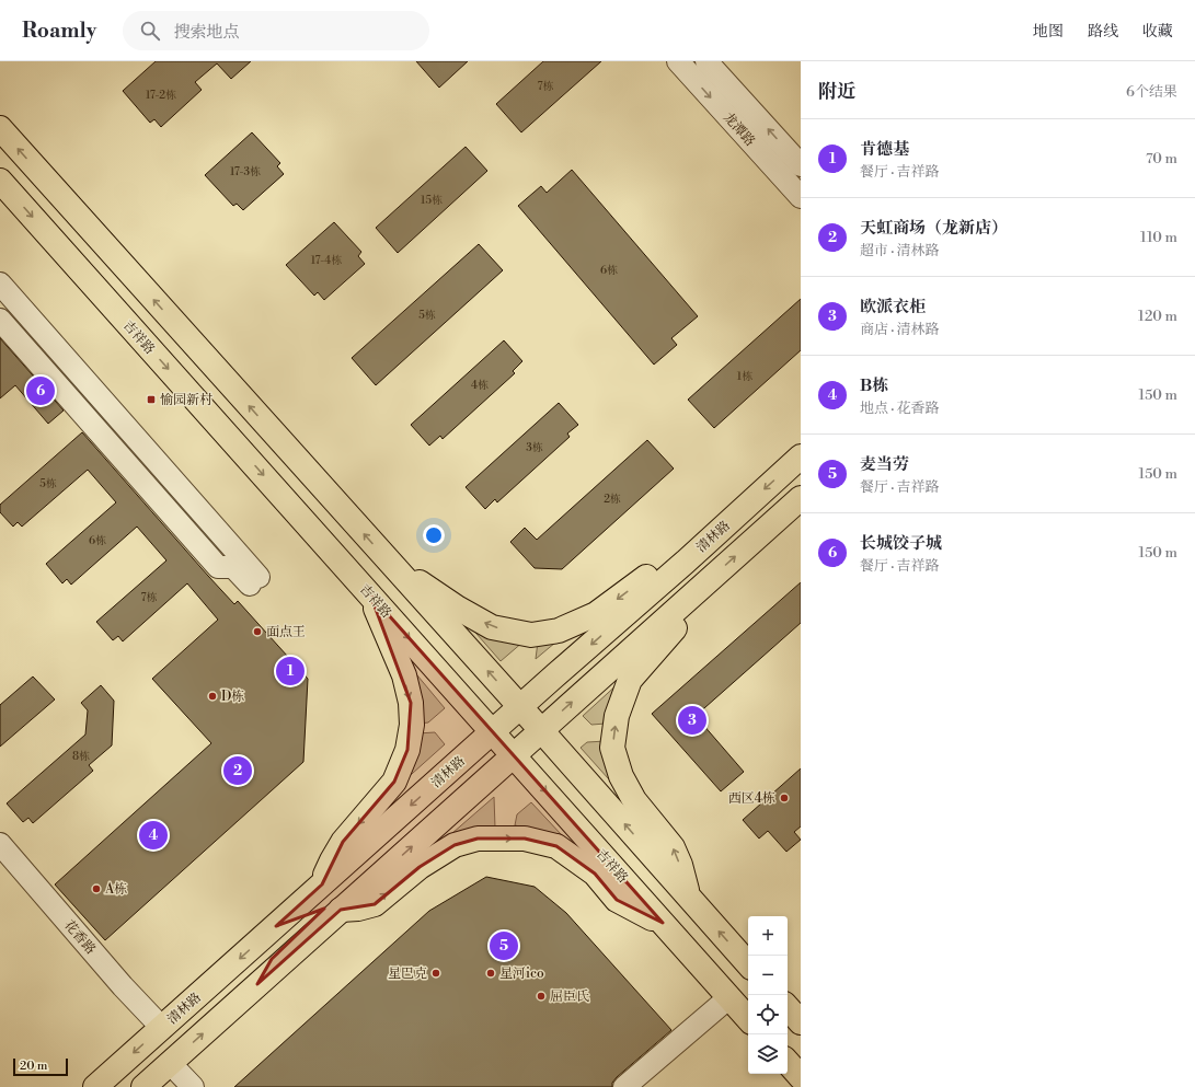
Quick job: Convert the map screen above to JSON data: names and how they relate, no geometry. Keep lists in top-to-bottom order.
{
  "streets": {
    "main road": ["吉祥路", "清林路"],
    "street": ["龙潭路", "花香路"]
  },
  "crossings": [
    ["吉祥路", "清林路"],
    ["清林路", "花香路"]
  ],
  "places": {
    "transit": ["愉园新村"],
    "other": [
      "面点王",
      "D栋",
      "西区4栋",
      "A栋",
      "星巴克",
      "星河ico",
      "屈臣氏"
    ]
  },
  "house_numbers": [
    "7栋",
    "17-2栋",
    "17-3栋",
    "15栋",
    "17-4栋",
    "6栋",
    "5栋",
    "1栋",
    "4栋",
    "3栋",
    "5栋",
    "2栋",
    "6栋",
    "7栋",
    "8栋"
  ],
  "scale_bar": "20 m",
  "page": {
    "header": "Roamly",
    "search": "搜索地点",
    "nav": ["地图", "路线", "收藏"],
    "heading": ["附近", "6个结果"],
    "list": [
      {
        "mark": "1",
        "name": "肯德基",
        "note": "餐厅 · 吉祥路",
        "value": "70 m"
      },
      {
        "mark": "2",
        "name": "天虹商场（龙新店）",
        "note": "超市 · 清林路",
        "value": "110 m"
      },
      {
        "mark": "3",
        "name": "欧派衣柜",
        "note": "商店 · 清林路",
        "value": "120 m"
      },
      {
        "mark": "4",
        "name": "B栋",
        "note": "地点 · 花香路",
        "value": "150 m"
      },
      {
        "mark": "5",
        "name": "麦当劳",
        "note": "餐厅 · 吉祥路",
        "value": "150 m"
      },
      {
        "mark": "6",
        "name": "长城饺子城",
        "note": "餐厅 · 吉祥路",
        "value": "150 m"
      }
    ],
    "pins": [
      "6",
      "1",
      "3",
      "2",
      "4",
      "5"
    ],
    "map_buttons": ["+", "−"],
    "scale": "20 m"
  }
}
